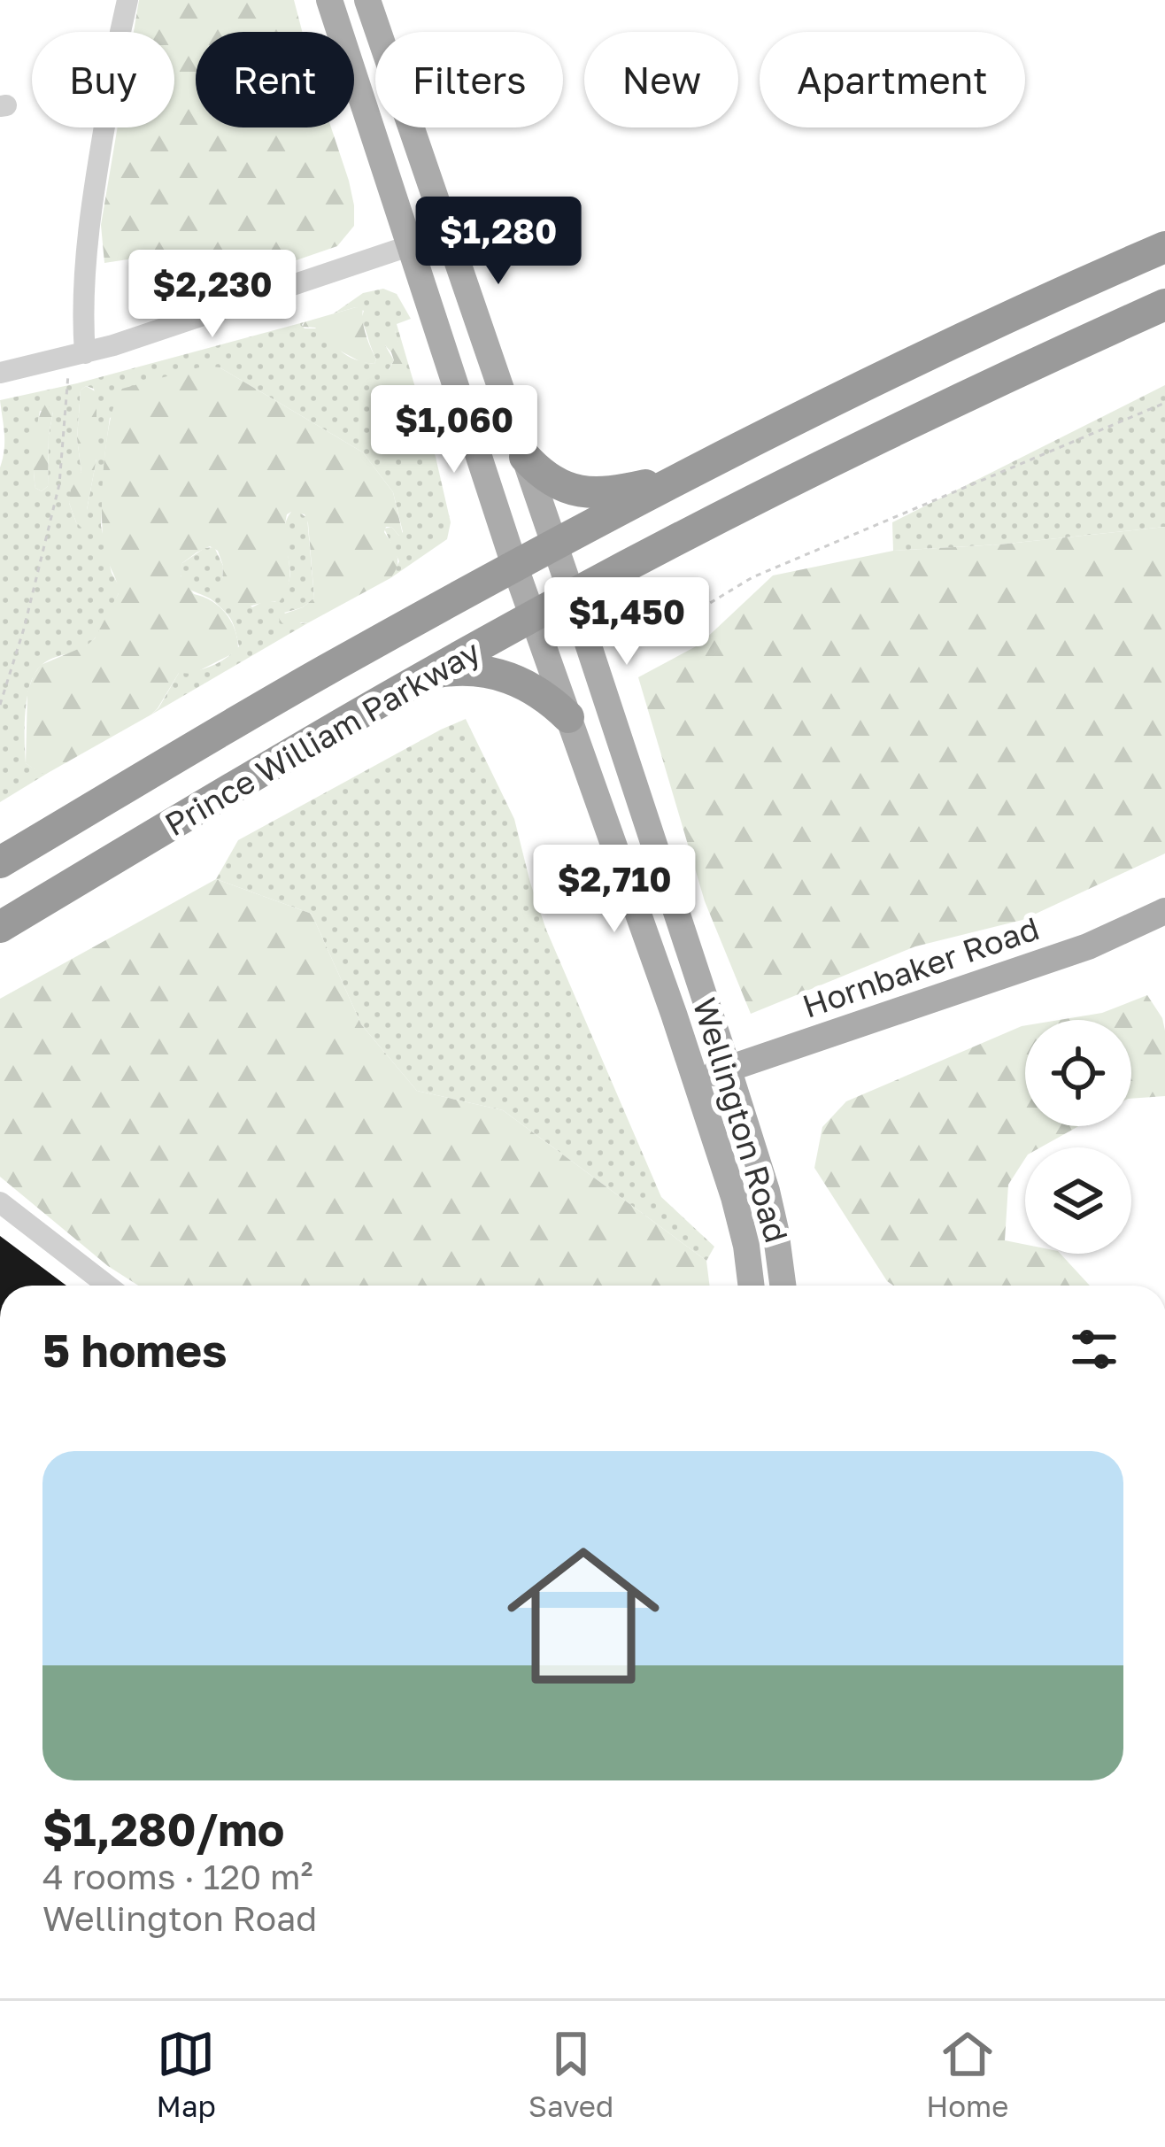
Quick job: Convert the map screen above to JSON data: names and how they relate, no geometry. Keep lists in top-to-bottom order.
{
  "streets": {
    "highway": ["Prince William Parkway"],
    "main road": ["Hornbaker Road", "Wellington Road"]
  },
  "crossings": [
    ["Prince William Parkway", "Wellington Road"],
    ["Hornbaker Road", "Wellington Road"]
  ],
  "page": {
    "chip": [
      "Buy",
      "Rent",
      "Filters",
      "New",
      "Apartment"
    ],
    "price": [
      "$1,280",
      "$2,230",
      "$1,060",
      "$1,450",
      "$2,710"
    ],
    "heading": "5 homes",
    "list": [
      {
        "name": "$1,280/mo",
        "note": "4 rooms · 120 m² · Wellington Road"
      }
    ],
    "tabs": ["Map", "Saved", "Home"]
  }
}
